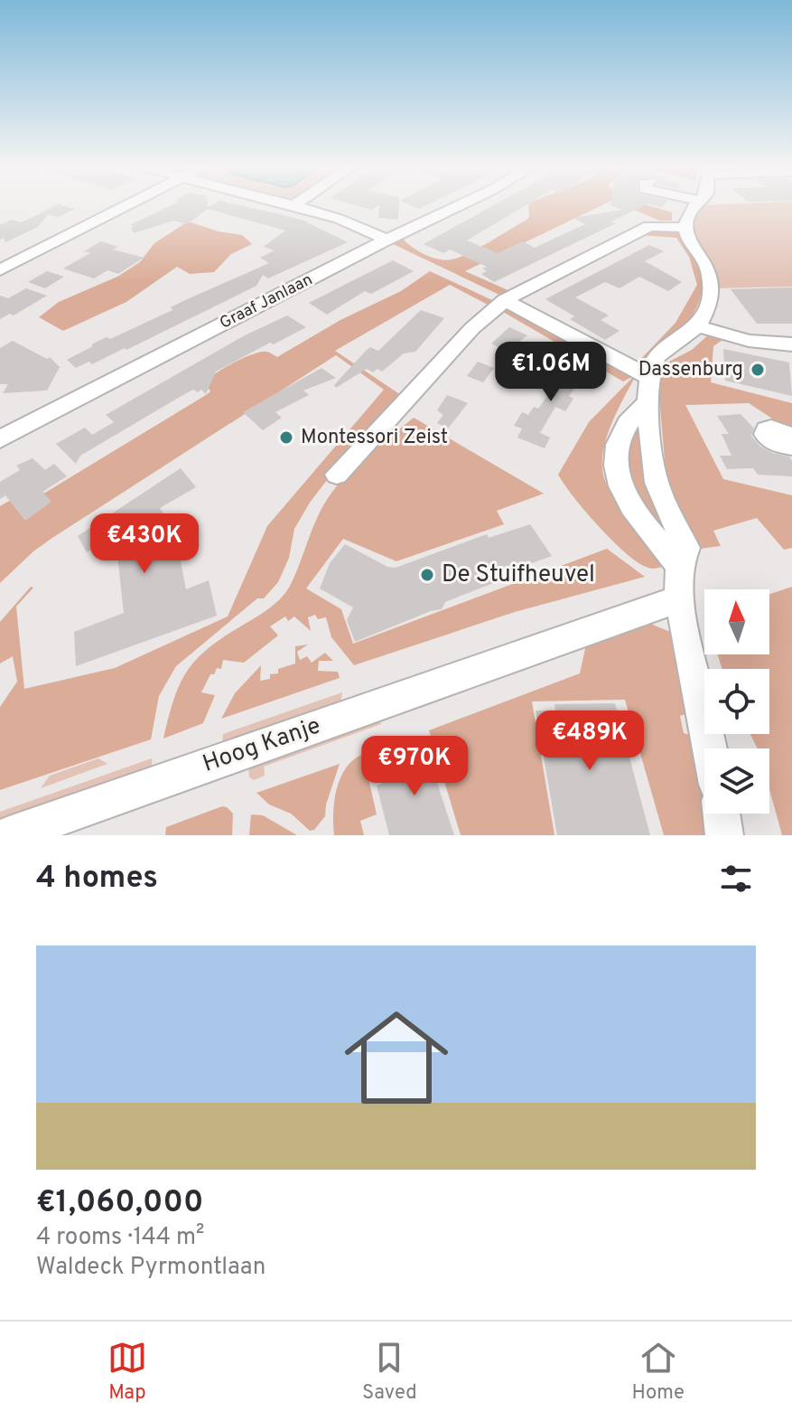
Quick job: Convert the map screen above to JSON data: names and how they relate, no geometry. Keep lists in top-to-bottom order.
{
  "streets": {
    "street": ["Graaf Janlaan", "Hoog Kanje"]
  },
  "places": ["Dassenburg", "Montessori Zeist", "De Stuifheuvel"],
  "north": "top",
  "page": {
    "price": [
      "€1.06M",
      "€430K",
      "€489K",
      "€970K"
    ],
    "heading": "4 homes",
    "list": [
      {
        "name": "€1,060,000",
        "note": "4 rooms · 144 m² · Waldeck Pyrmontlaan"
      }
    ],
    "tabs": ["Map", "Saved", "Home"]
  }
}
